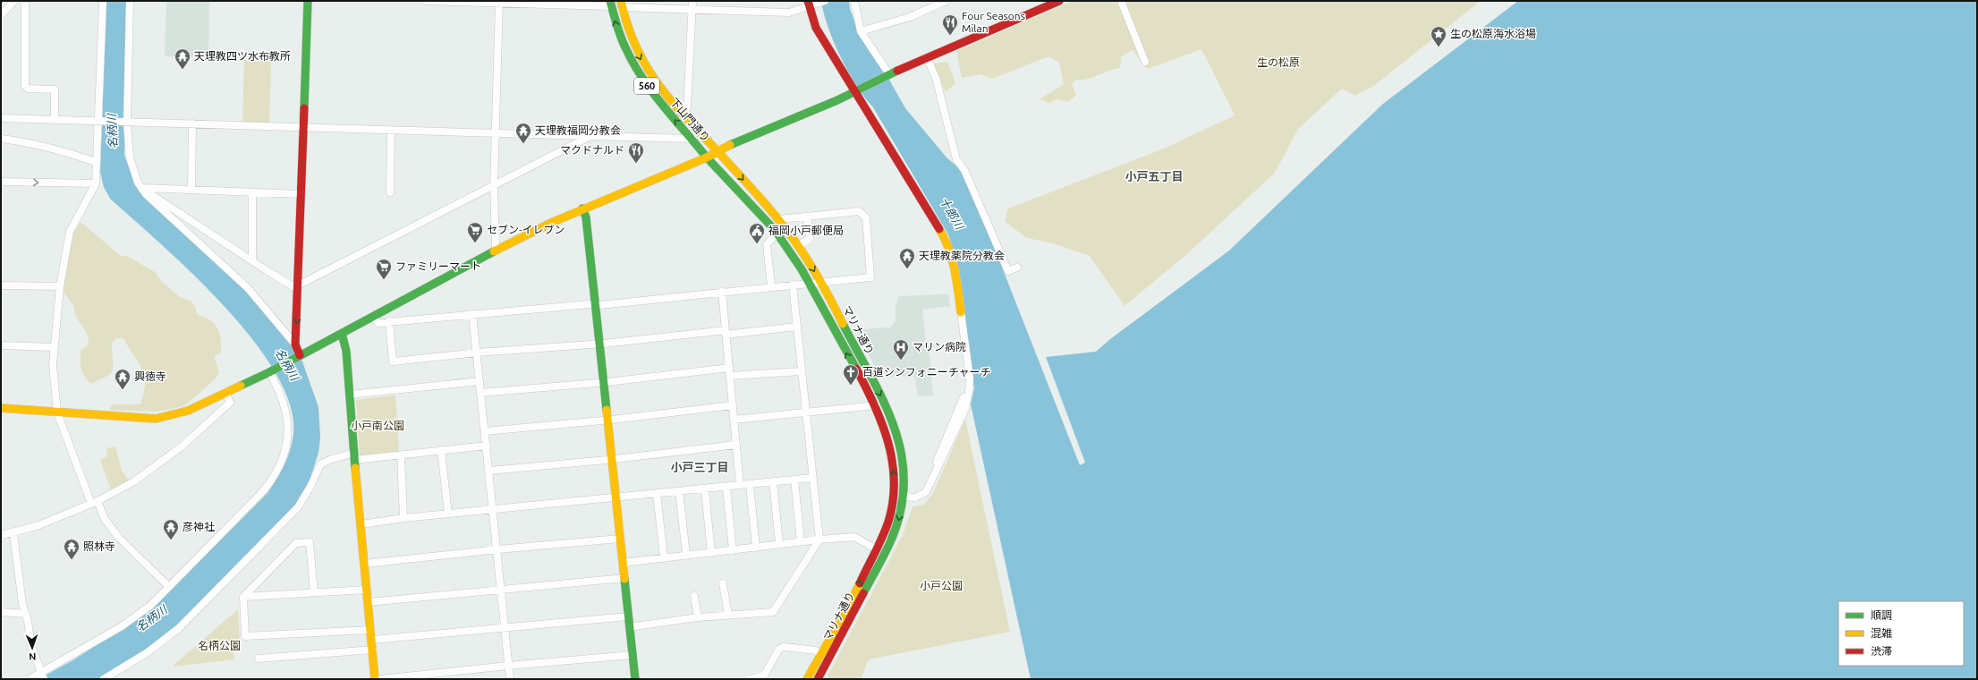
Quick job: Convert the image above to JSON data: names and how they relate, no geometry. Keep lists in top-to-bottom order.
{
  "streets": {
    "street": ["560", "下山門通り", "マリナ通り"]
  },
  "crossings": [
    ["下山門通り", "マリナ通り"]
  ],
  "districts": ["小戸五丁目", "小戸三丁目"],
  "water": ["名柄川", "十郎川"],
  "parks": [
    "生の松原",
    "小戸南公園",
    "小戸公園",
    "名柄公園"
  ],
  "places": {
    "restaurant": ["Four Seasons Milan", "マクドナルド"],
    "place": ["生の松原海水浴場"],
    "temple": [
      "天理教四ツ水布教所",
      "天理教福岡分教会",
      "天理教薬院分教会",
      "興徳寺",
      "彦神社",
      "照林寺"
    ],
    "supermarket": ["セブン-イレブン", "ファミリーマート"],
    "public building": ["福岡小戸郵便局"],
    "hospital": ["マリン病院"],
    "church": ["百道シンフォニーチャーチ"]
  },
  "legend": ["順調", "混雑", "渋滞"],
  "north": "bottom"
}
